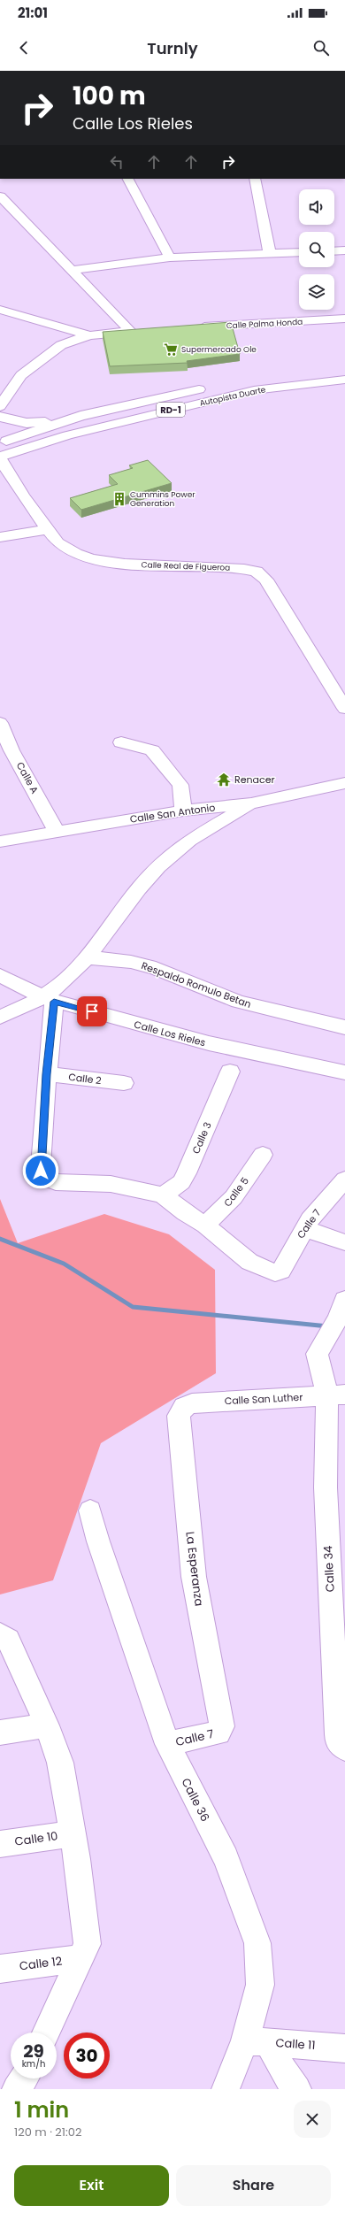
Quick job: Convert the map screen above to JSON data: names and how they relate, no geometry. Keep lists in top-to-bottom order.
{
  "streets": {
    "main road": [
      "Calle Palma Honda",
      "Autopista Duarte",
      "RD-1",
      "Calle Real de Figueroa",
      "Calle A",
      "Calle San Antonio",
      "Respaldo Romulo Betan",
      "Calle Los Rieles",
      "Calle 2",
      "Calle 3",
      "Calle 5",
      "Calle 7",
      "Calle San Luther",
      "La Esperanza",
      "Calle 34",
      "Calle 36",
      "Calle 10",
      "Calle 12",
      "Calle 11"
    ]
  },
  "crossings": [
    ["Autopista Duarte", "Calle Real de Figueroa"],
    ["Calle A", "Calle San Antonio"],
    ["Calle 5", "Calle 7"],
    ["Calle 7", "La Esperanza"],
    ["Calle 7", "Calle 36"],
    ["Calle San Luther", "La Esperanza"],
    ["Calle San Luther", "Calle 34"],
    ["Calle 36", "Calle 11"]
  ],
  "places": {
    "supermarket": ["Supermercado Ole"],
    "building": ["Cummins Power Generation"],
    "temple": ["Renacer"]
  },
  "page": {
    "status": "21:01",
    "header": "Turnly",
    "turn": ["100 m", "Calle Los Rieles"],
    "speed": "29 km/h",
    "limit": "30",
    "heading": ["1 min", "120 m · 21:02"],
    "buttons": ["Exit", "Share"]
  }
}
